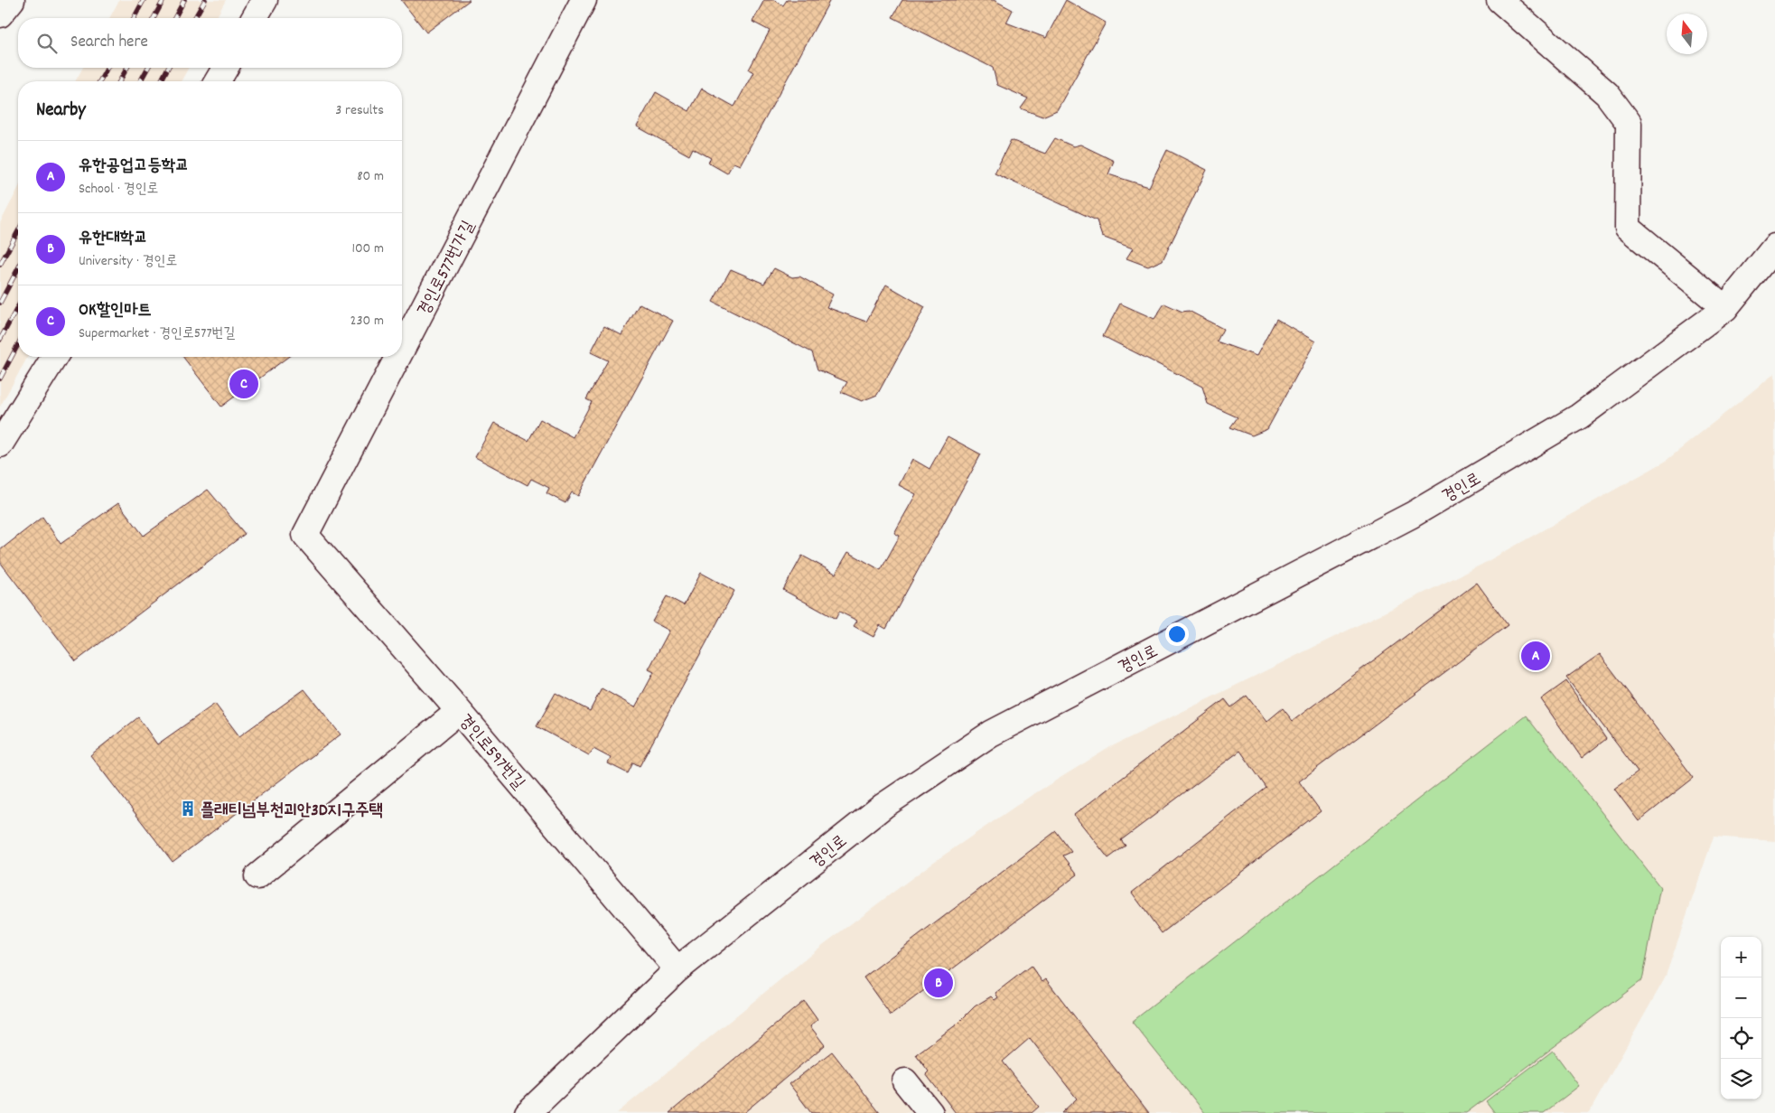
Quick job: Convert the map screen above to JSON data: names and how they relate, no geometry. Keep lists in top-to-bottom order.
{
  "streets": {
    "main road": ["경인로577번가길", "경인로", "경인로597번길"]
  },
  "crossings": [
    ["경인로577번가길", "경인로597번길"],
    ["경인로", "경인로597번길"]
  ],
  "places": {
    "building": ["플래티넘부천괴안3D지구주택"]
  },
  "north": "top",
  "page": {
    "search": "Search here",
    "heading": ["Nearby", "3 results"],
    "list": [
      {
        "mark": "A",
        "name": "유한공업고등학교",
        "note": "School · 경인로",
        "value": "80 m"
      },
      {
        "mark": "B",
        "name": "유한대학교",
        "note": "University · 경인로",
        "value": "100 m"
      },
      {
        "mark": "C",
        "name": "OK할인마트",
        "note": "Supermarket · 경인로577번길",
        "value": "230 m"
      }
    ],
    "pins": ["C", "A", "B"],
    "map_buttons": ["+", "−"]
  }
}
